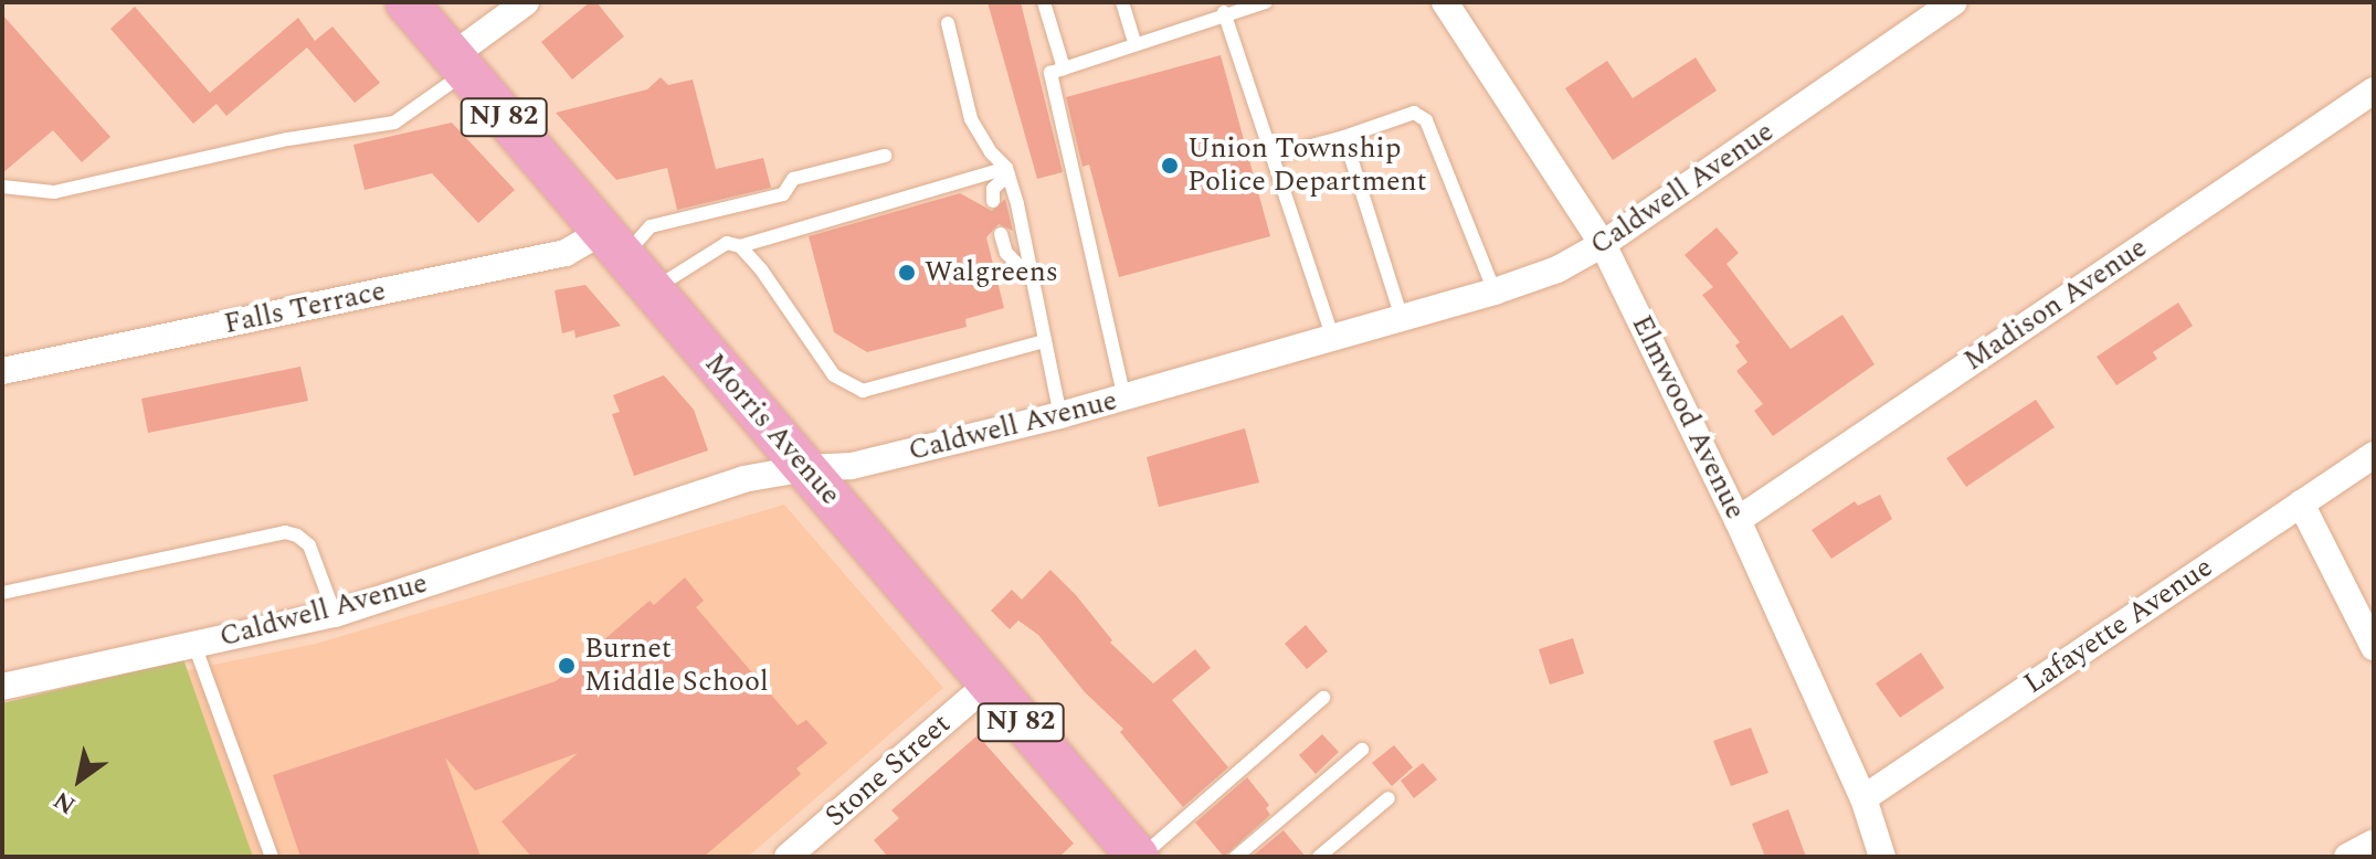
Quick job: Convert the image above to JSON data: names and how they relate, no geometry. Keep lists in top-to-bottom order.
{
  "streets": {
    "main road": ["NJ 82", "Morris Avenue"],
    "street": [
      "Caldwell Avenue",
      "Madison Avenue",
      "Falls Terrace",
      "Elmwood Avenue",
      "Lafayette Avenue",
      "Stone Street"
    ]
  },
  "crossings": [
    ["Caldwell Avenue", "Elmwood Avenue"],
    ["Caldwell Avenue", "Morris Avenue"],
    ["Madison Avenue", "Elmwood Avenue"],
    ["Falls Terrace", "Morris Avenue"],
    ["Elmwood Avenue", "Lafayette Avenue"],
    ["Morris Avenue", "Stone Street"]
  ],
  "places": ["Union Township Police Department", "Walgreens", "Burnet Middle School"],
  "north": "bottom left"
}
